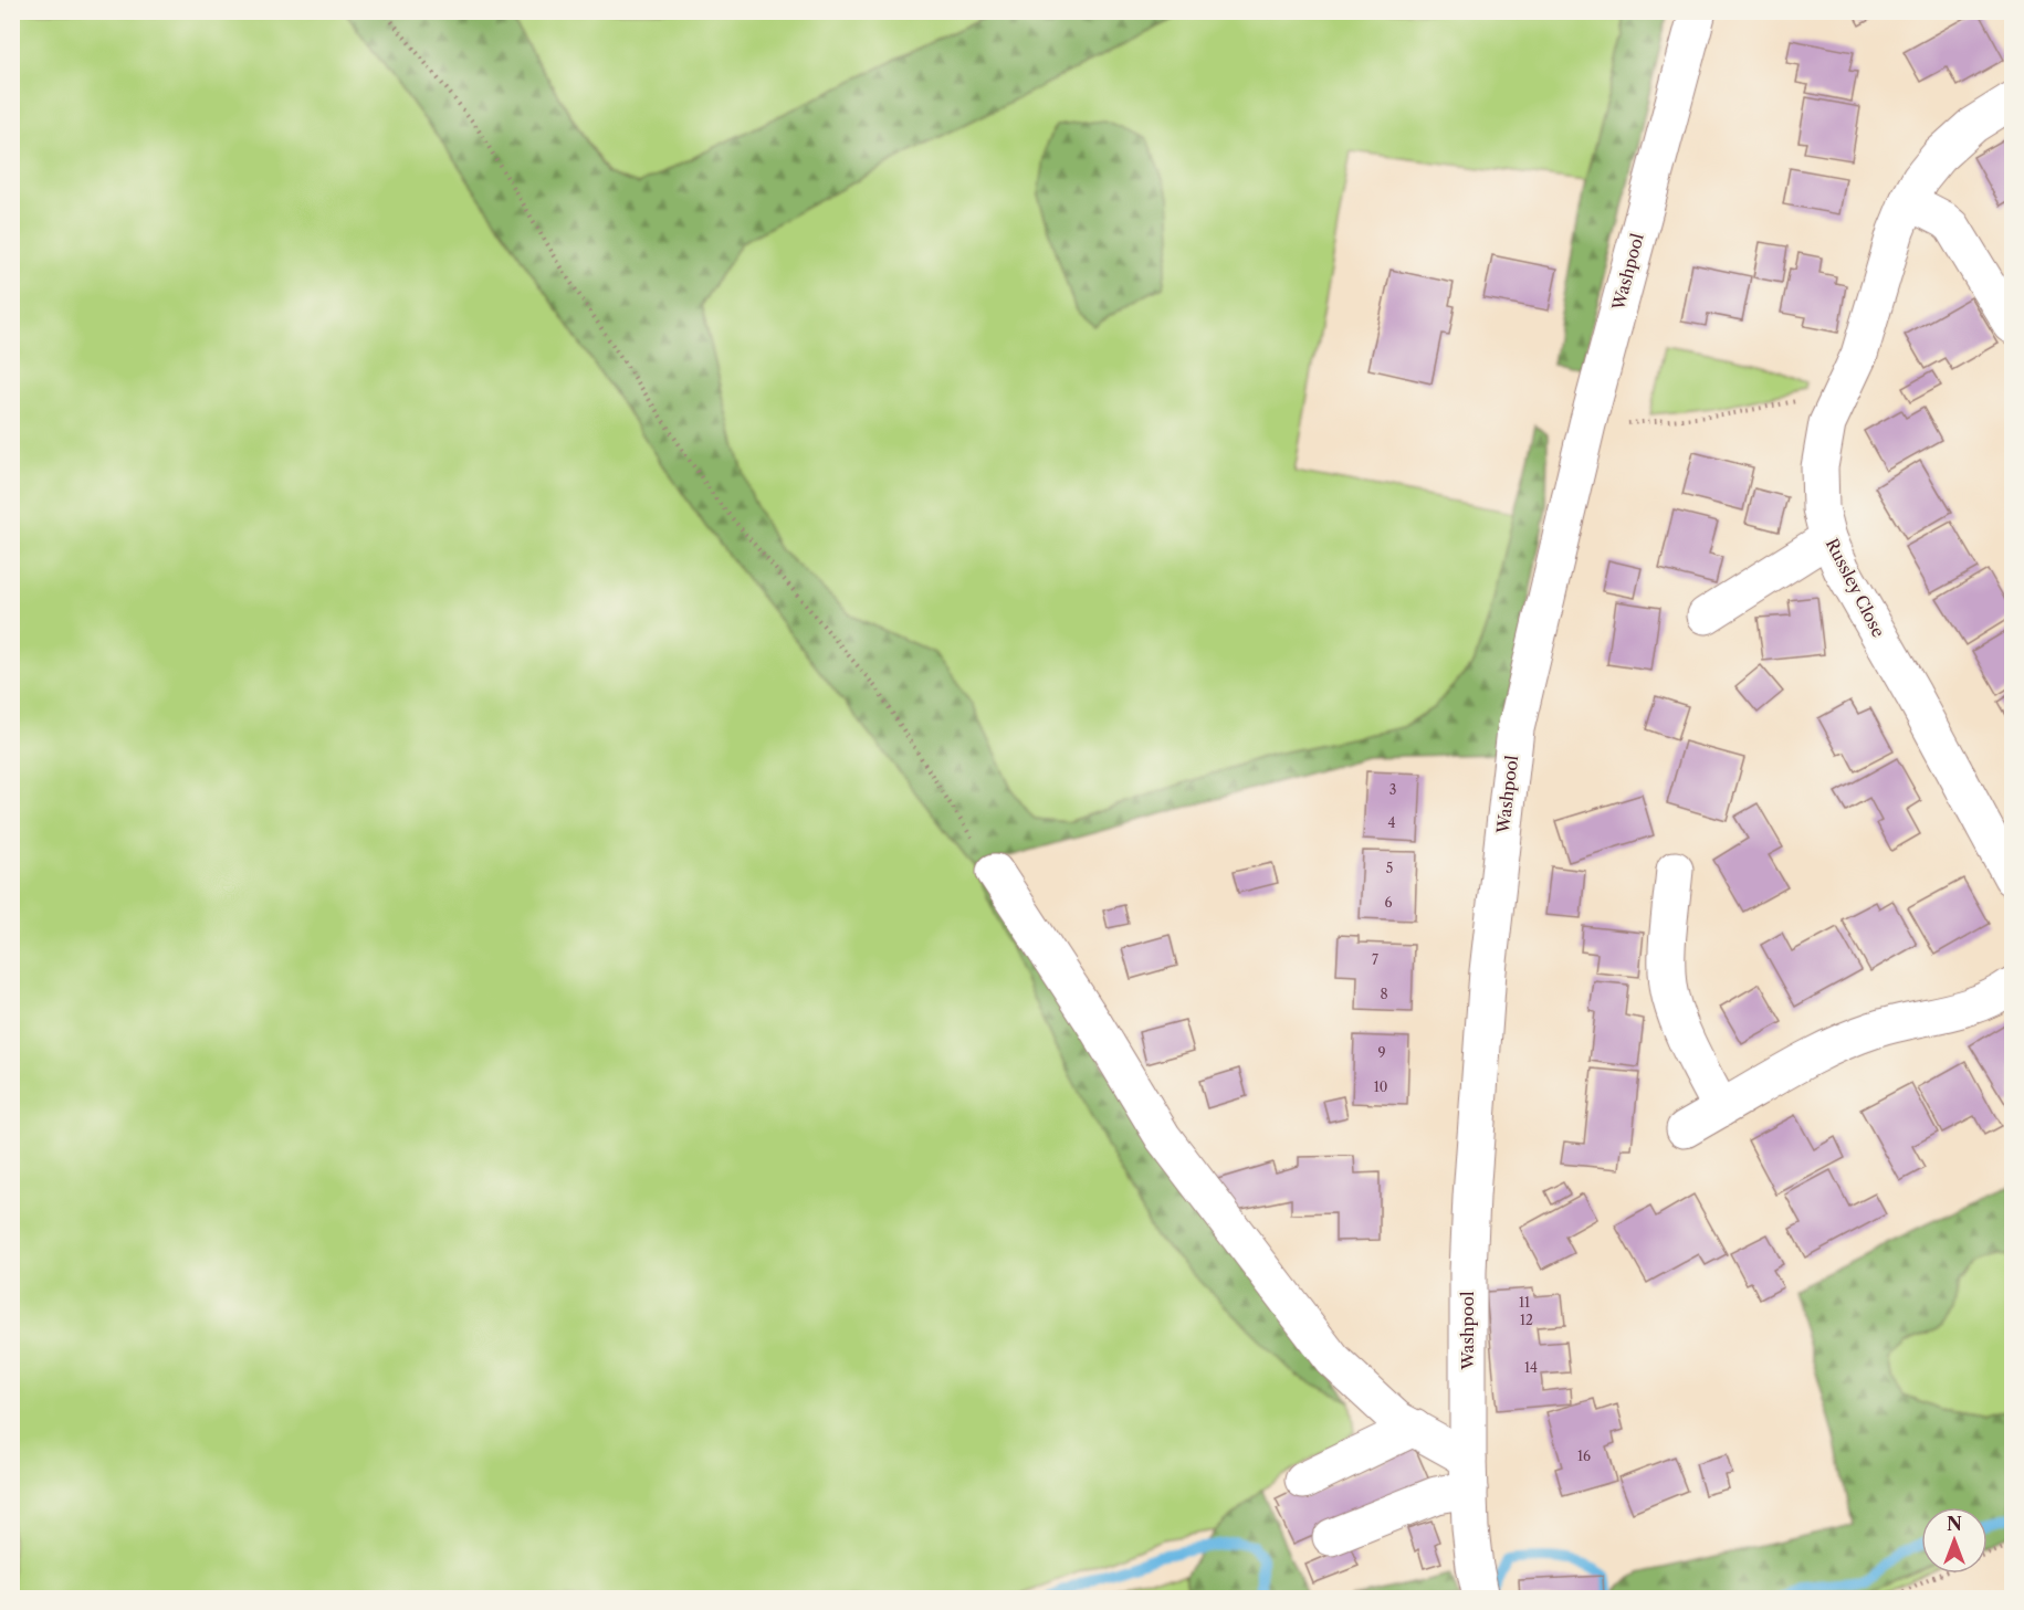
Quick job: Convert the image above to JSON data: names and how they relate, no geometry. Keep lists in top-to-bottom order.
{
  "streets": {
    "street": ["Washpool", "Russley Close"]
  },
  "house_numbers": [
    "3",
    "4",
    "5",
    "6",
    "7",
    "8",
    "9",
    "10",
    "11",
    "12",
    "14",
    "16"
  ],
  "north": "top"
}
